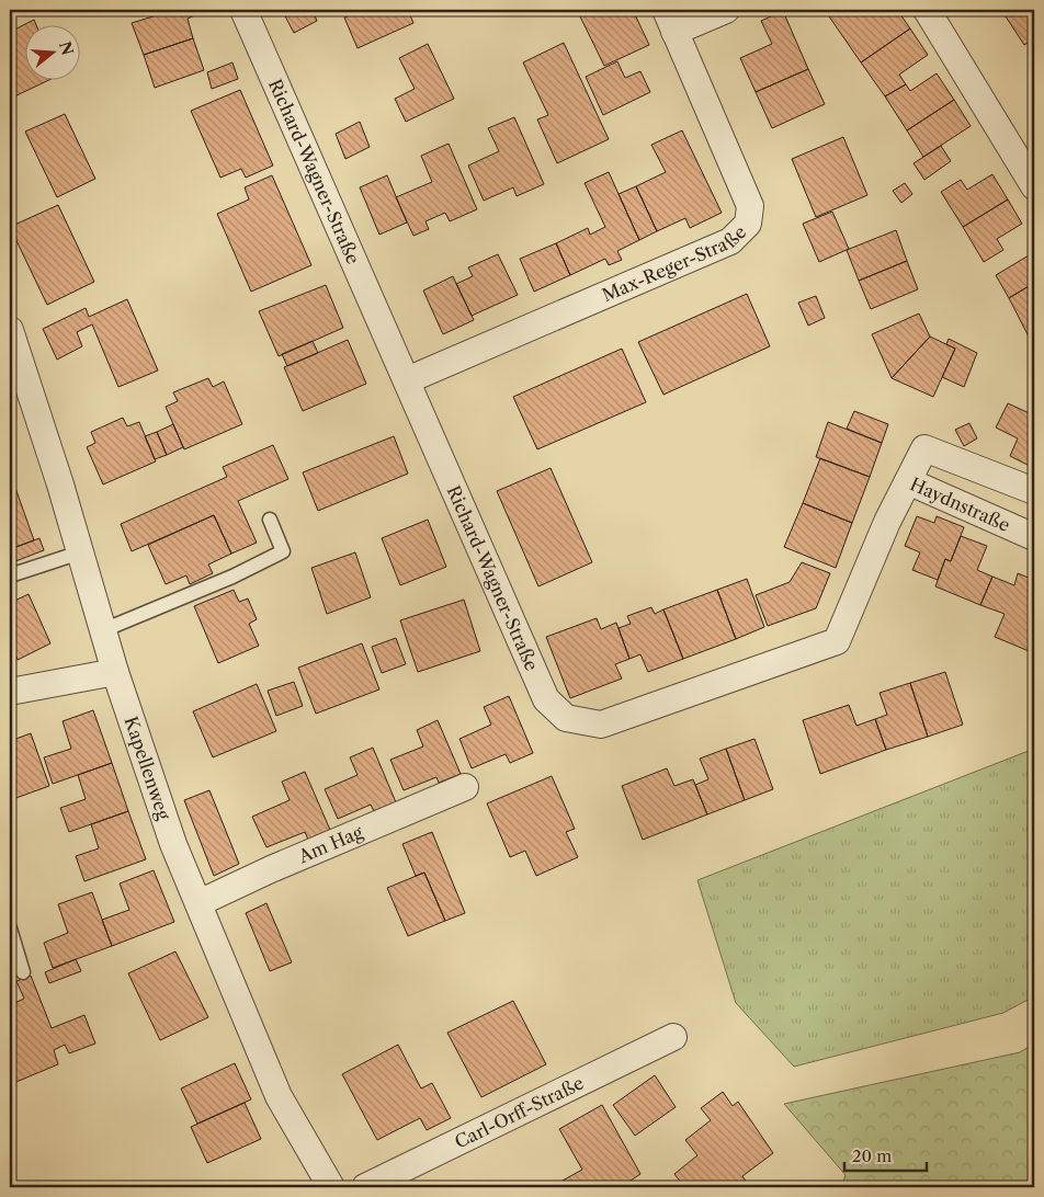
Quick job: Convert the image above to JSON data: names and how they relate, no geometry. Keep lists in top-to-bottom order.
{
  "streets": {
    "street": [
      "Richard-Wagner-Straße",
      "Max-Reger-Straße",
      "Haydnstraße",
      "Kapellenweg",
      "Am Hag",
      "Carl-Orff-Straße"
    ]
  },
  "crossings": [
    ["Richard-Wagner-Straße", "Max-Reger-Straße"],
    ["Richard-Wagner-Straße", "Haydnstraße"],
    ["Kapellenweg", "Am Hag"]
  ],
  "scale_bar": "20 m",
  "north": "right"
}
